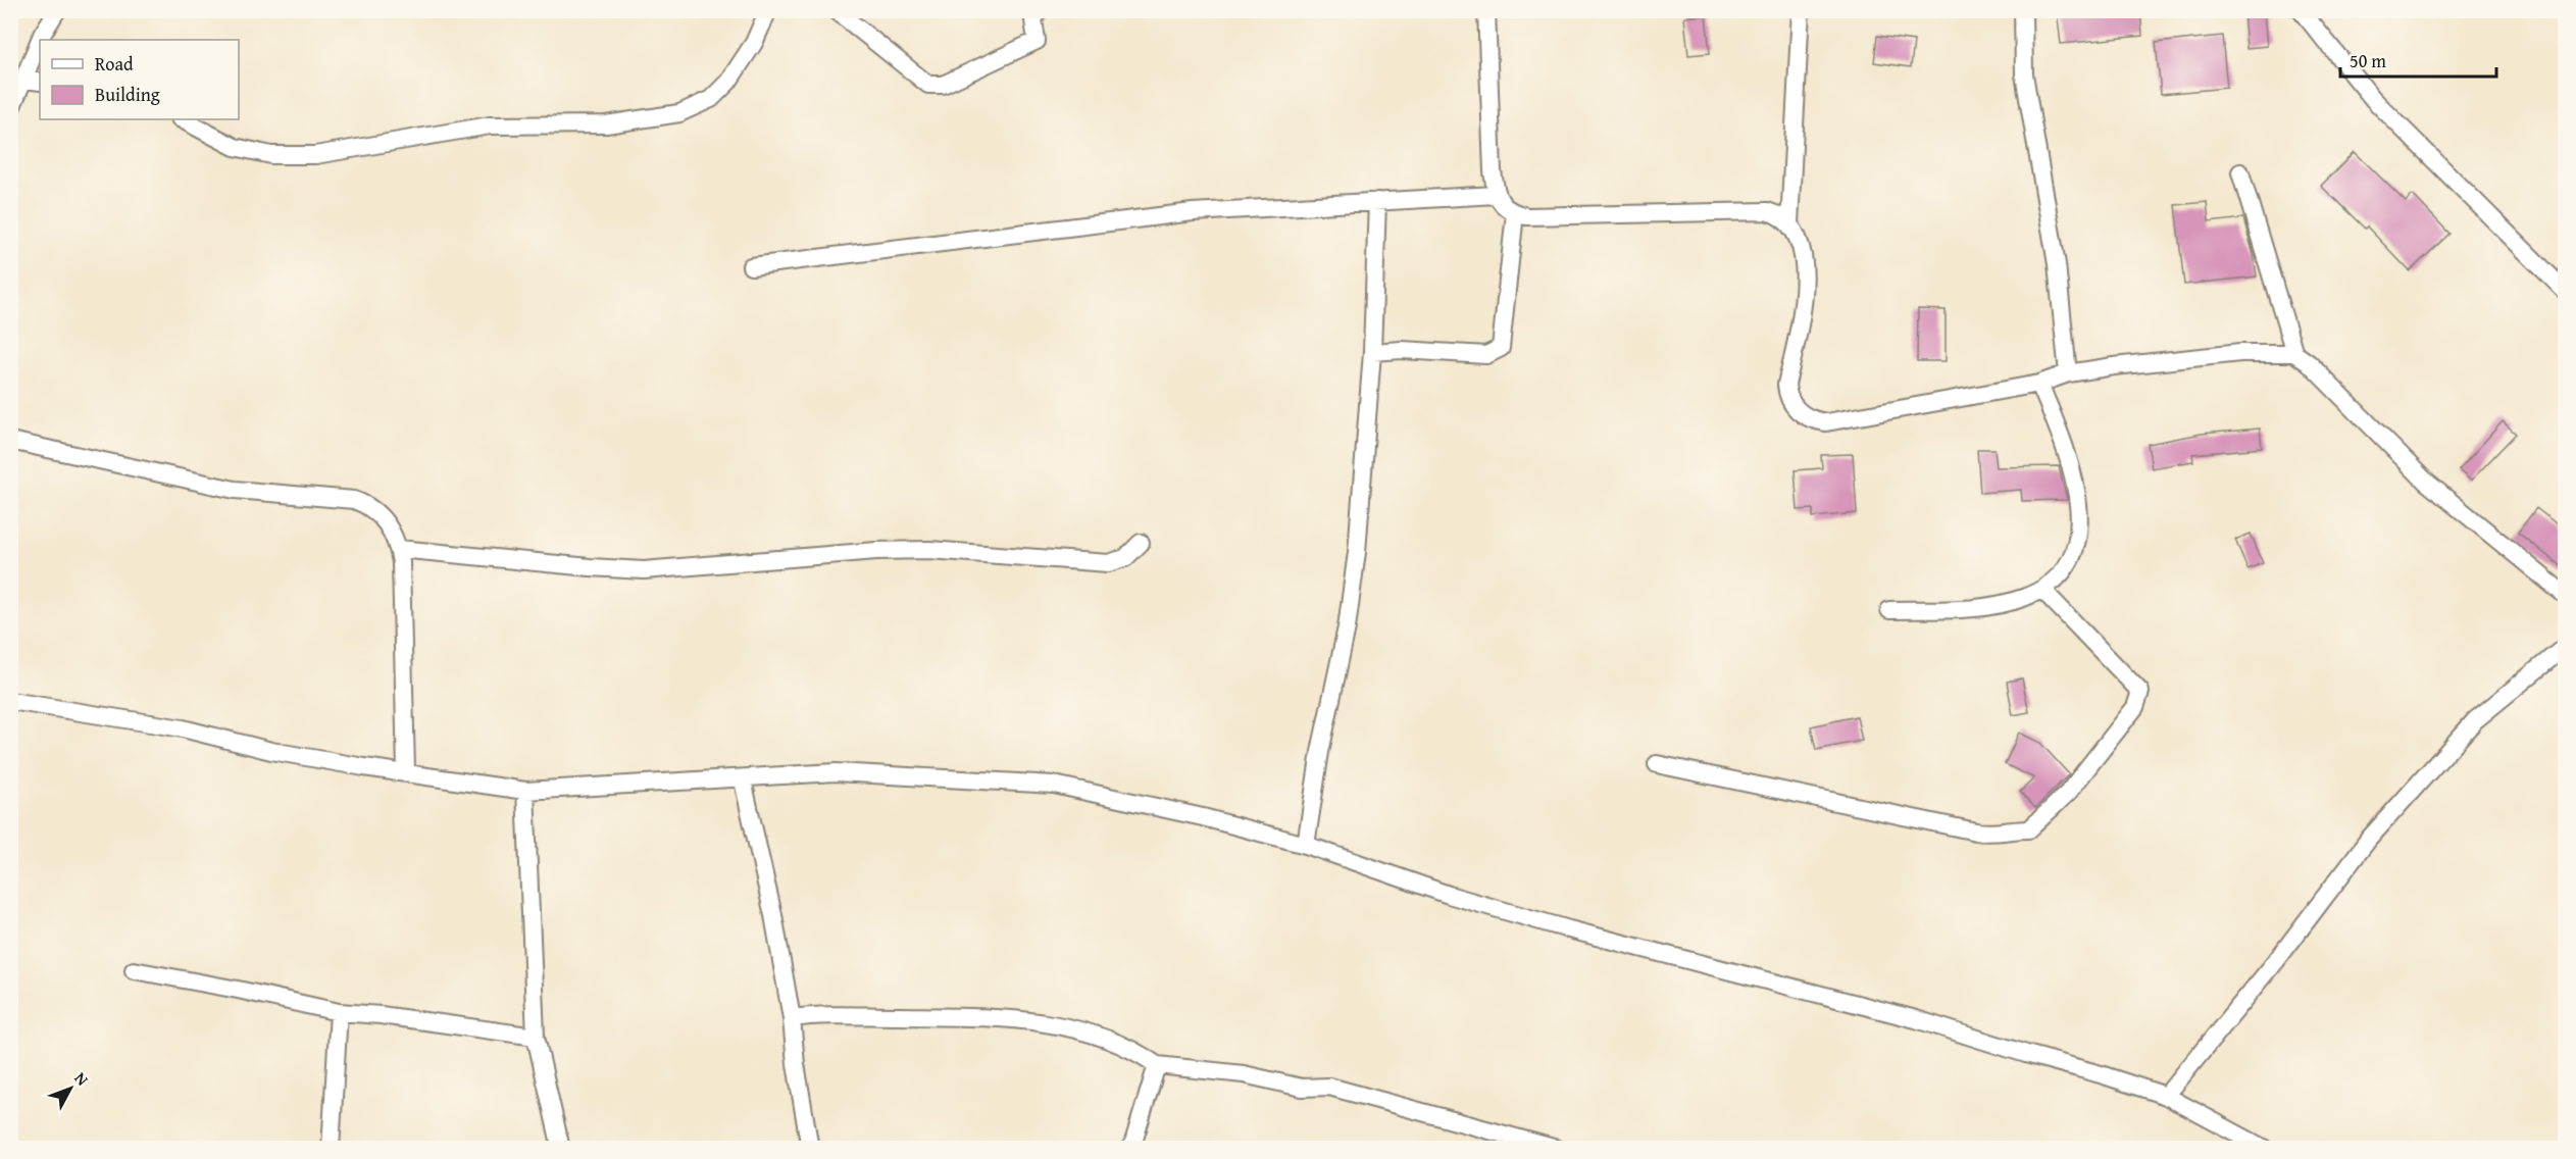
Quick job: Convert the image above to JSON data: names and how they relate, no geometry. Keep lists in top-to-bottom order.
{
  "legend": ["Road", "Building"],
  "scale_bar": "50 m",
  "north": "top right"
}
